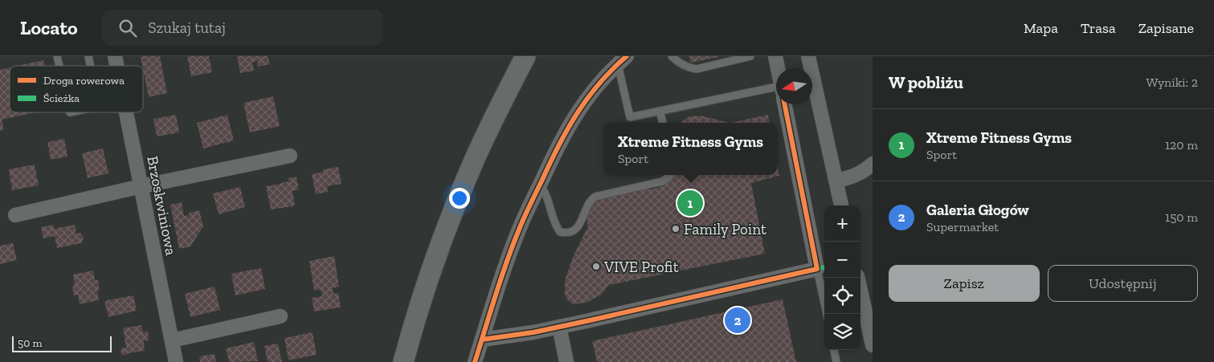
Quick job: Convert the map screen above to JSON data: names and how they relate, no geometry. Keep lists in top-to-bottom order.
{
  "streets": {
    "street": ["Brzoskwiniowa"]
  },
  "places": ["Family Point", "VIVE Profit"],
  "legend": ["Droga rowerowa", "Ścieżka"],
  "scale_bar": "50 m",
  "north": "left",
  "page": {
    "header": "Locato",
    "search": "Szukaj tutaj",
    "nav": ["Mapa", "Trasa", "Zapisane"],
    "heading": ["W pobliżu", "Wyniki: 2"],
    "list": [
      {
        "mark": "1",
        "name": "Xtreme Fitness Gyms",
        "note": "Sport",
        "value": "120 m"
      },
      {
        "mark": "2",
        "name": "Galeria Głogów",
        "note": "Supermarket",
        "value": "150 m"
      }
    ],
    "popup": ["Xtreme Fitness Gyms", "Sport"],
    "pins": ["1", "2"],
    "map_buttons": ["+", "−"],
    "buttons": ["Zapisz", "Udostępnij"],
    "scale": "50 m"
  }
}
